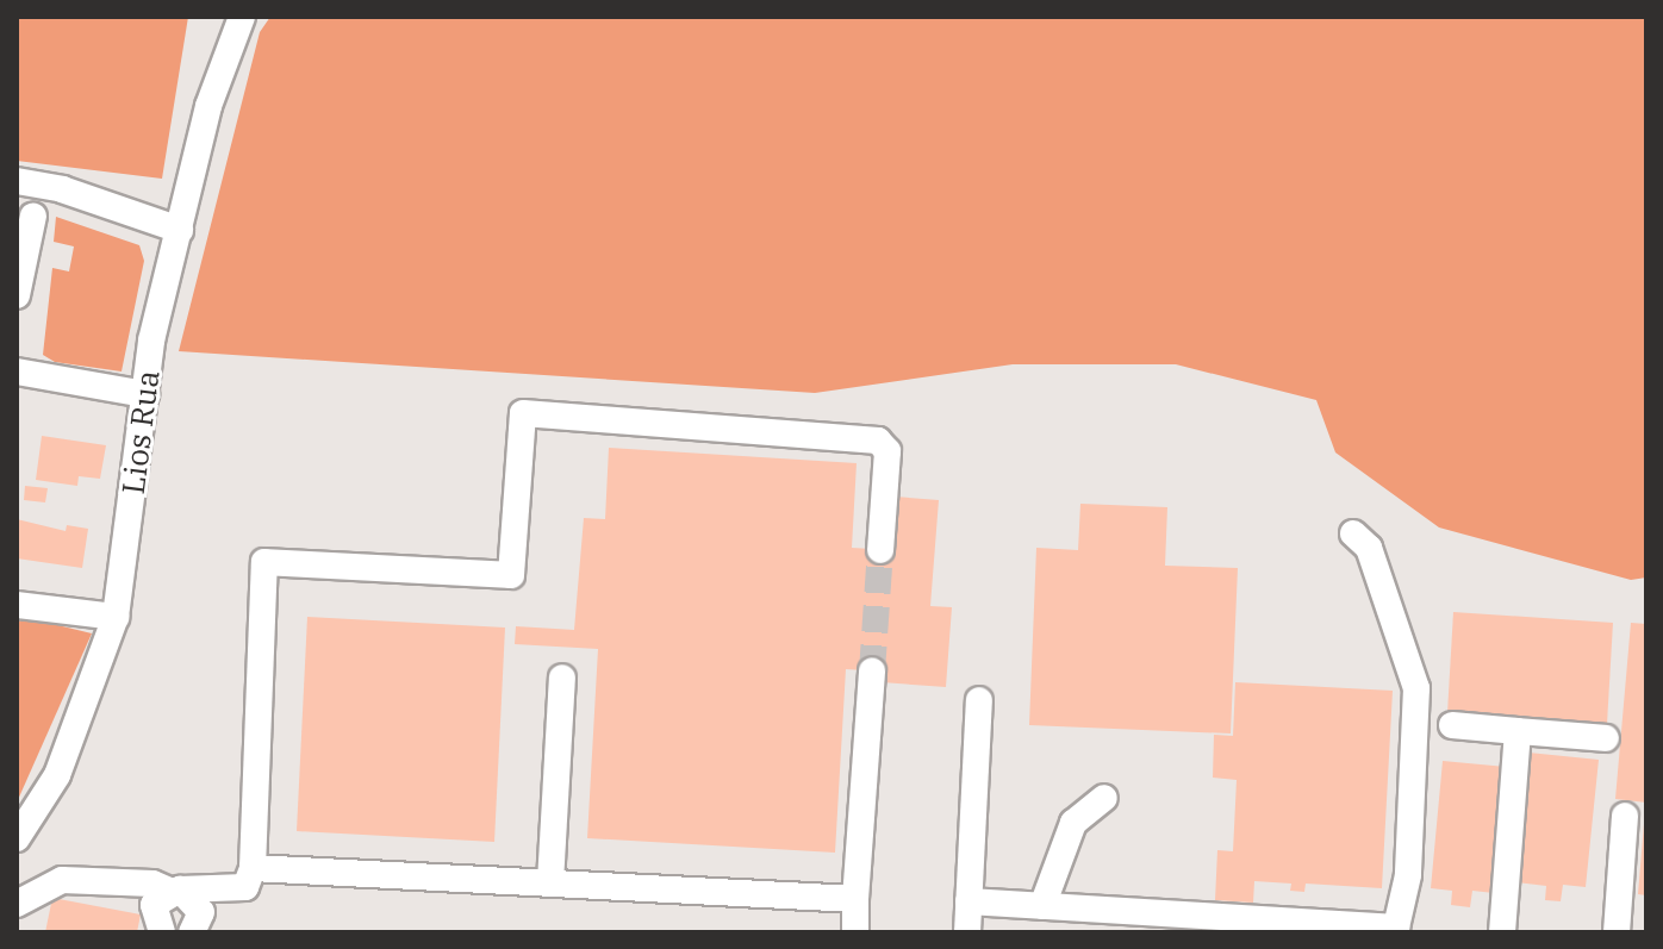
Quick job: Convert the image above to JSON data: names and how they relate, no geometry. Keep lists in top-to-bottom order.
{
  "streets": {
    "street": ["Lios Rua"]
  }
}
